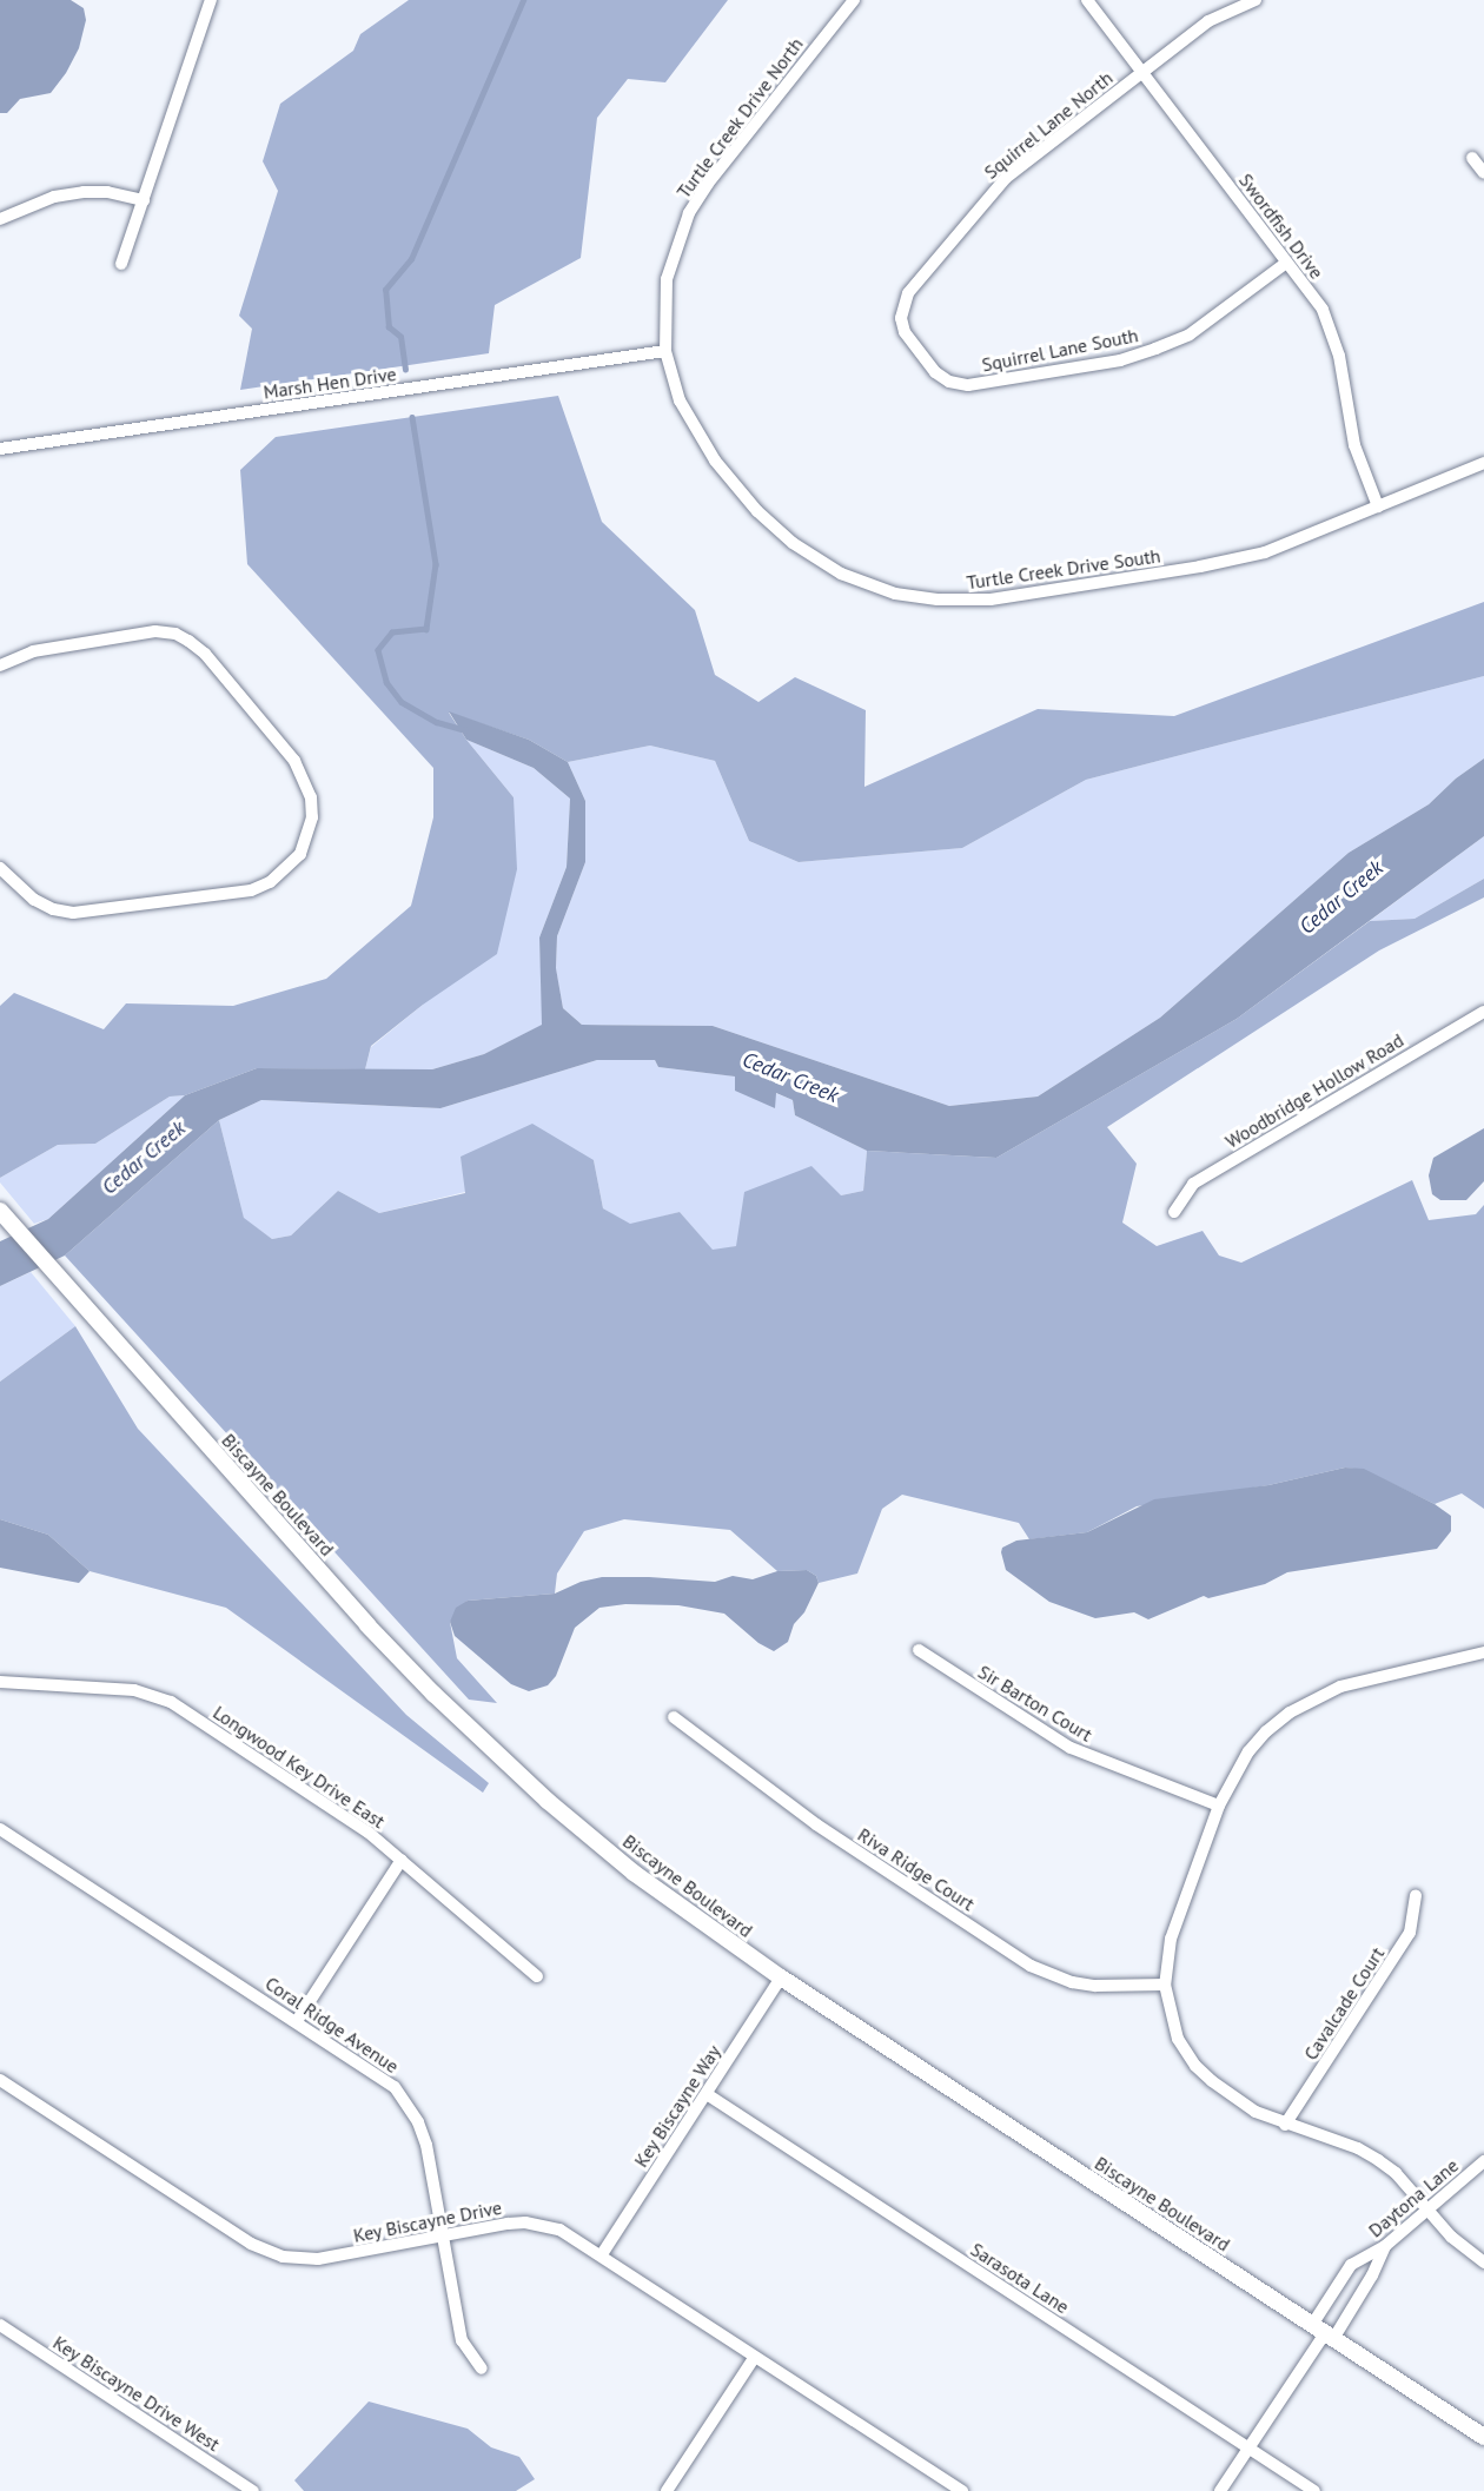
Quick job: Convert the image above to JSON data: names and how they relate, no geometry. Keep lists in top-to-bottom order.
{
  "streets": {
    "street": [
      "Turtle Creek Drive North",
      "Squirrel Lane North",
      "Swordfish Drive",
      "Squirrel Lane South",
      "Marsh Hen Drive",
      "Turtle Creek Drive South",
      "Woodbridge Hollow Road",
      "Biscayne Boulevard",
      "Sir Barton Court",
      "Longwood Key Drive East",
      "Riva Ridge Court",
      "Cavalcade Court",
      "Coral Ridge Avenue",
      "Key Biscayne Way",
      "Daytona Lane",
      "Key Biscayne Drive",
      "Sarasota Lane",
      "Key Biscayne Drive West"
    ]
  },
  "crossings": [
    ["Turtle Creek Drive North", "Marsh Hen Drive"],
    ["Turtle Creek Drive North", "Turtle Creek Drive South"],
    ["Squirrel Lane North", "Swordfish Drive"],
    ["Squirrel Lane North", "Squirrel Lane South"],
    ["Swordfish Drive", "Squirrel Lane South"],
    ["Swordfish Drive", "Turtle Creek Drive South"],
    ["Marsh Hen Drive", "Turtle Creek Drive South"],
    ["Biscayne Boulevard", "Key Biscayne Way"],
    ["Biscayne Boulevard", "Daytona Lane"],
    ["Coral Ridge Avenue", "Key Biscayne Drive"],
    ["Key Biscayne Way", "Key Biscayne Drive"],
    ["Key Biscayne Way", "Sarasota Lane"],
    ["Daytona Lane", "Sarasota Lane"]
  ],
  "water": ["Cedar Creek"]
}
